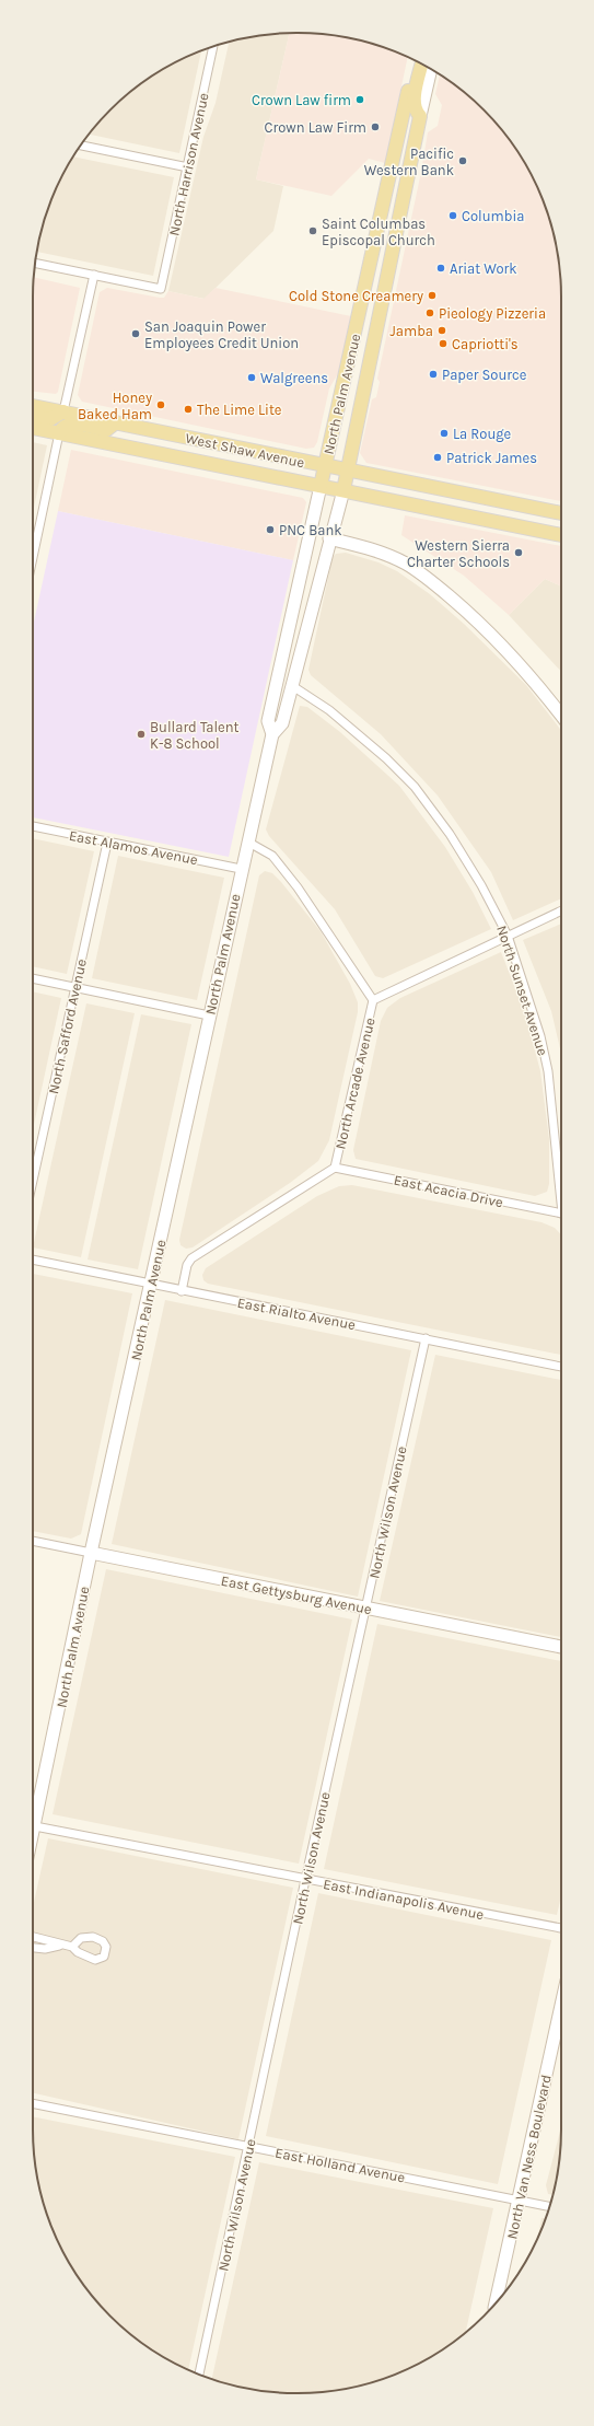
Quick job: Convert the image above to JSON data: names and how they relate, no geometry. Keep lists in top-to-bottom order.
{
  "streets": {
    "main road": [
      "North Palm Avenue",
      "West Shaw Avenue",
      "East Gettysburg Avenue",
      "North Van Ness Boulevard"
    ],
    "street": [
      "North Harrison Avenue",
      "East Alamos Avenue",
      "North Sunset Avenue",
      "North Safford Avenue",
      "North Arcade Avenue",
      "East Acacia Drive",
      "East Rialto Avenue",
      "North Wilson Avenue",
      "East Indianapolis Avenue",
      "East Holland Avenue"
    ]
  },
  "crossings": [
    ["North Palm Avenue", "West Shaw Avenue"],
    ["North Palm Avenue", "East Alamos Avenue"],
    ["North Palm Avenue", "North Sunset Avenue"],
    ["North Palm Avenue", "North Arcade Avenue"],
    ["North Palm Avenue", "East Rialto Avenue"],
    ["North Palm Avenue", "East Gettysburg Avenue"],
    ["North Palm Avenue", "East Indianapolis Avenue"],
    ["East Alamos Avenue", "North Safford Avenue"],
    ["North Arcade Avenue", "East Acacia Drive"],
    ["North Arcade Avenue", "East Rialto Avenue"],
    ["East Rialto Avenue", "North Wilson Avenue"],
    ["North Wilson Avenue", "East Gettysburg Avenue"],
    ["North Wilson Avenue", "East Indianapolis Avenue"],
    ["North Wilson Avenue", "East Holland Avenue"],
    ["North Van Ness Boulevard", "East Holland Avenue"]
  ],
  "places": [
    "Crown Law firm",
    "Crown Law Firm",
    "Pacific Western Bank",
    "Columbia",
    "Saint Columbas Episcopal Church",
    "Ariat Work",
    "Cold Stone Creamery",
    "Pieology Pizzeria",
    "Jamba",
    "San Joaquin Power Employees Credit Union",
    "Capriotti's",
    "Paper Source",
    "Walgreens",
    "Honey Baked Ham",
    "The Lime Lite",
    "La Rouge",
    "Patrick James",
    "PNC Bank",
    "Western Sierra Charter Schools",
    "Bullard Talent K-8 School"
  ]
}
